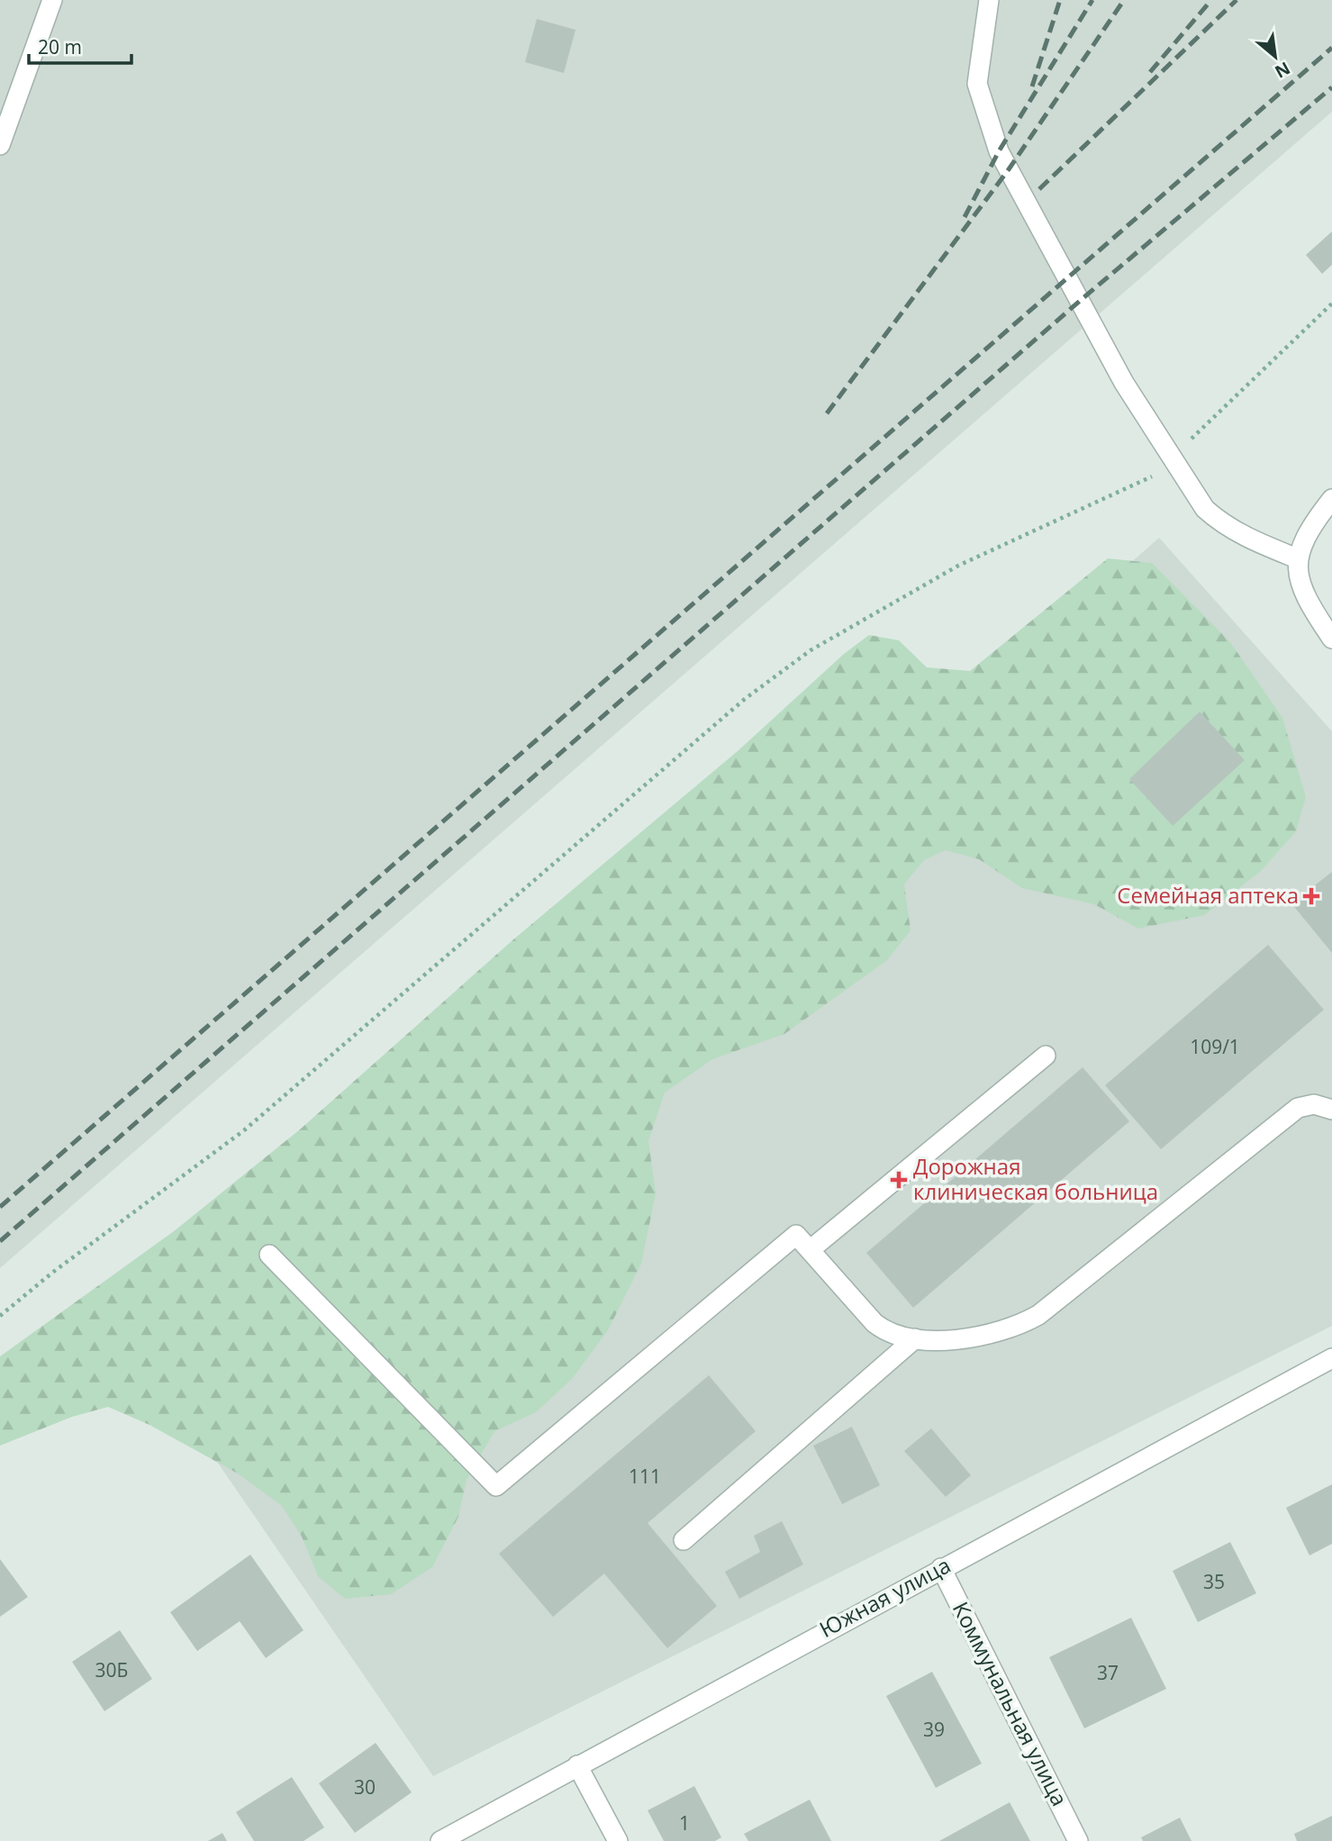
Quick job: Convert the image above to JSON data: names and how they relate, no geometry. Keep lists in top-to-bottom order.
{
  "streets": {
    "street": ["Южная улица", "Коммунальная улица"]
  },
  "crossings": [
    ["Южная улица", "Коммунальная улица"]
  ],
  "places": {
    "health": ["Семейная аптека", "Дорожная клиническая больница"]
  },
  "house_numbers": [
    "109/1",
    "111",
    "35",
    "30Б",
    "37",
    "39",
    "30",
    "1"
  ],
  "scale_bar": "20 m",
  "north": "bottom right"
}
